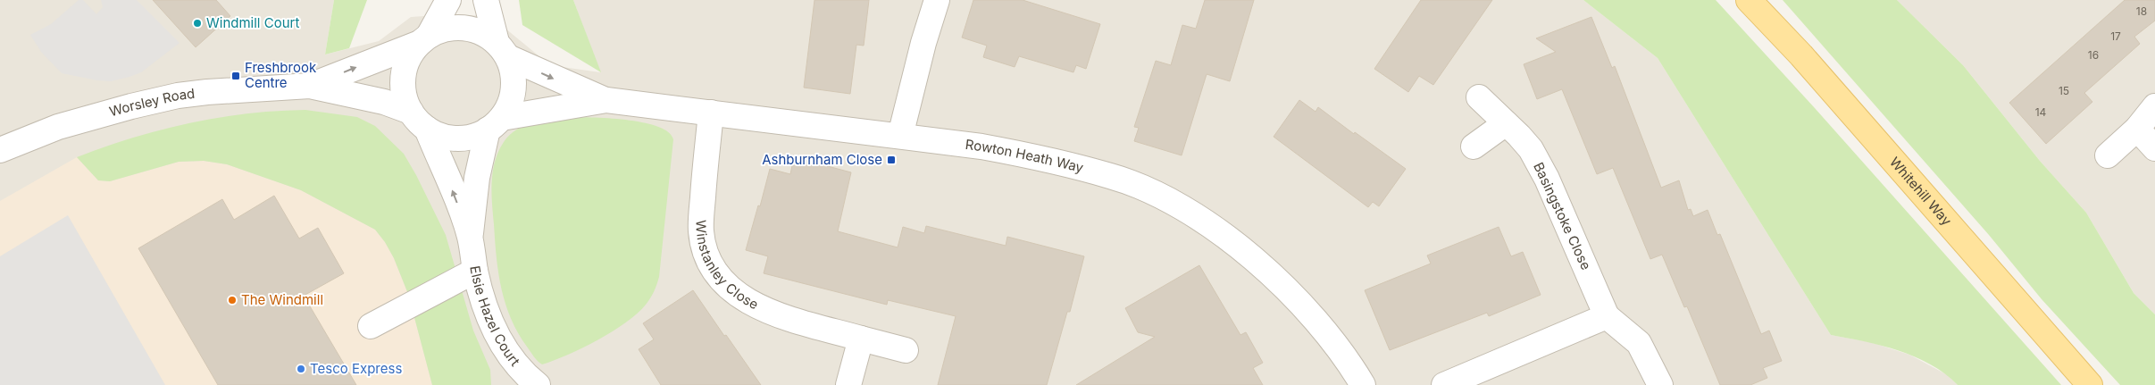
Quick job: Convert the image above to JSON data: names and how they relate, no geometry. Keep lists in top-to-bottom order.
{
  "streets": {
    "main road": ["Whitehill Way"],
    "street": [
      "Worsley Road",
      "Rowton Heath Way",
      "Basingstoke Close",
      "Winstanley Close",
      "Elsie Hazel Court"
    ]
  },
  "crossings": [
    ["Worsley Road", "Rowton Heath Way"],
    ["Worsley Road", "Elsie Hazel Court"],
    ["Rowton Heath Way", "Winstanley Close"],
    ["Rowton Heath Way", "Elsie Hazel Court"]
  ],
  "places": {
    "other": ["Windmill Court", "The Windmill", "Tesco Express"],
    "transit": ["Freshbrook Centre", "Ashburnham Close"]
  },
  "house_numbers": [
    "18",
    "17",
    "16",
    "15",
    "14"
  ]
}
